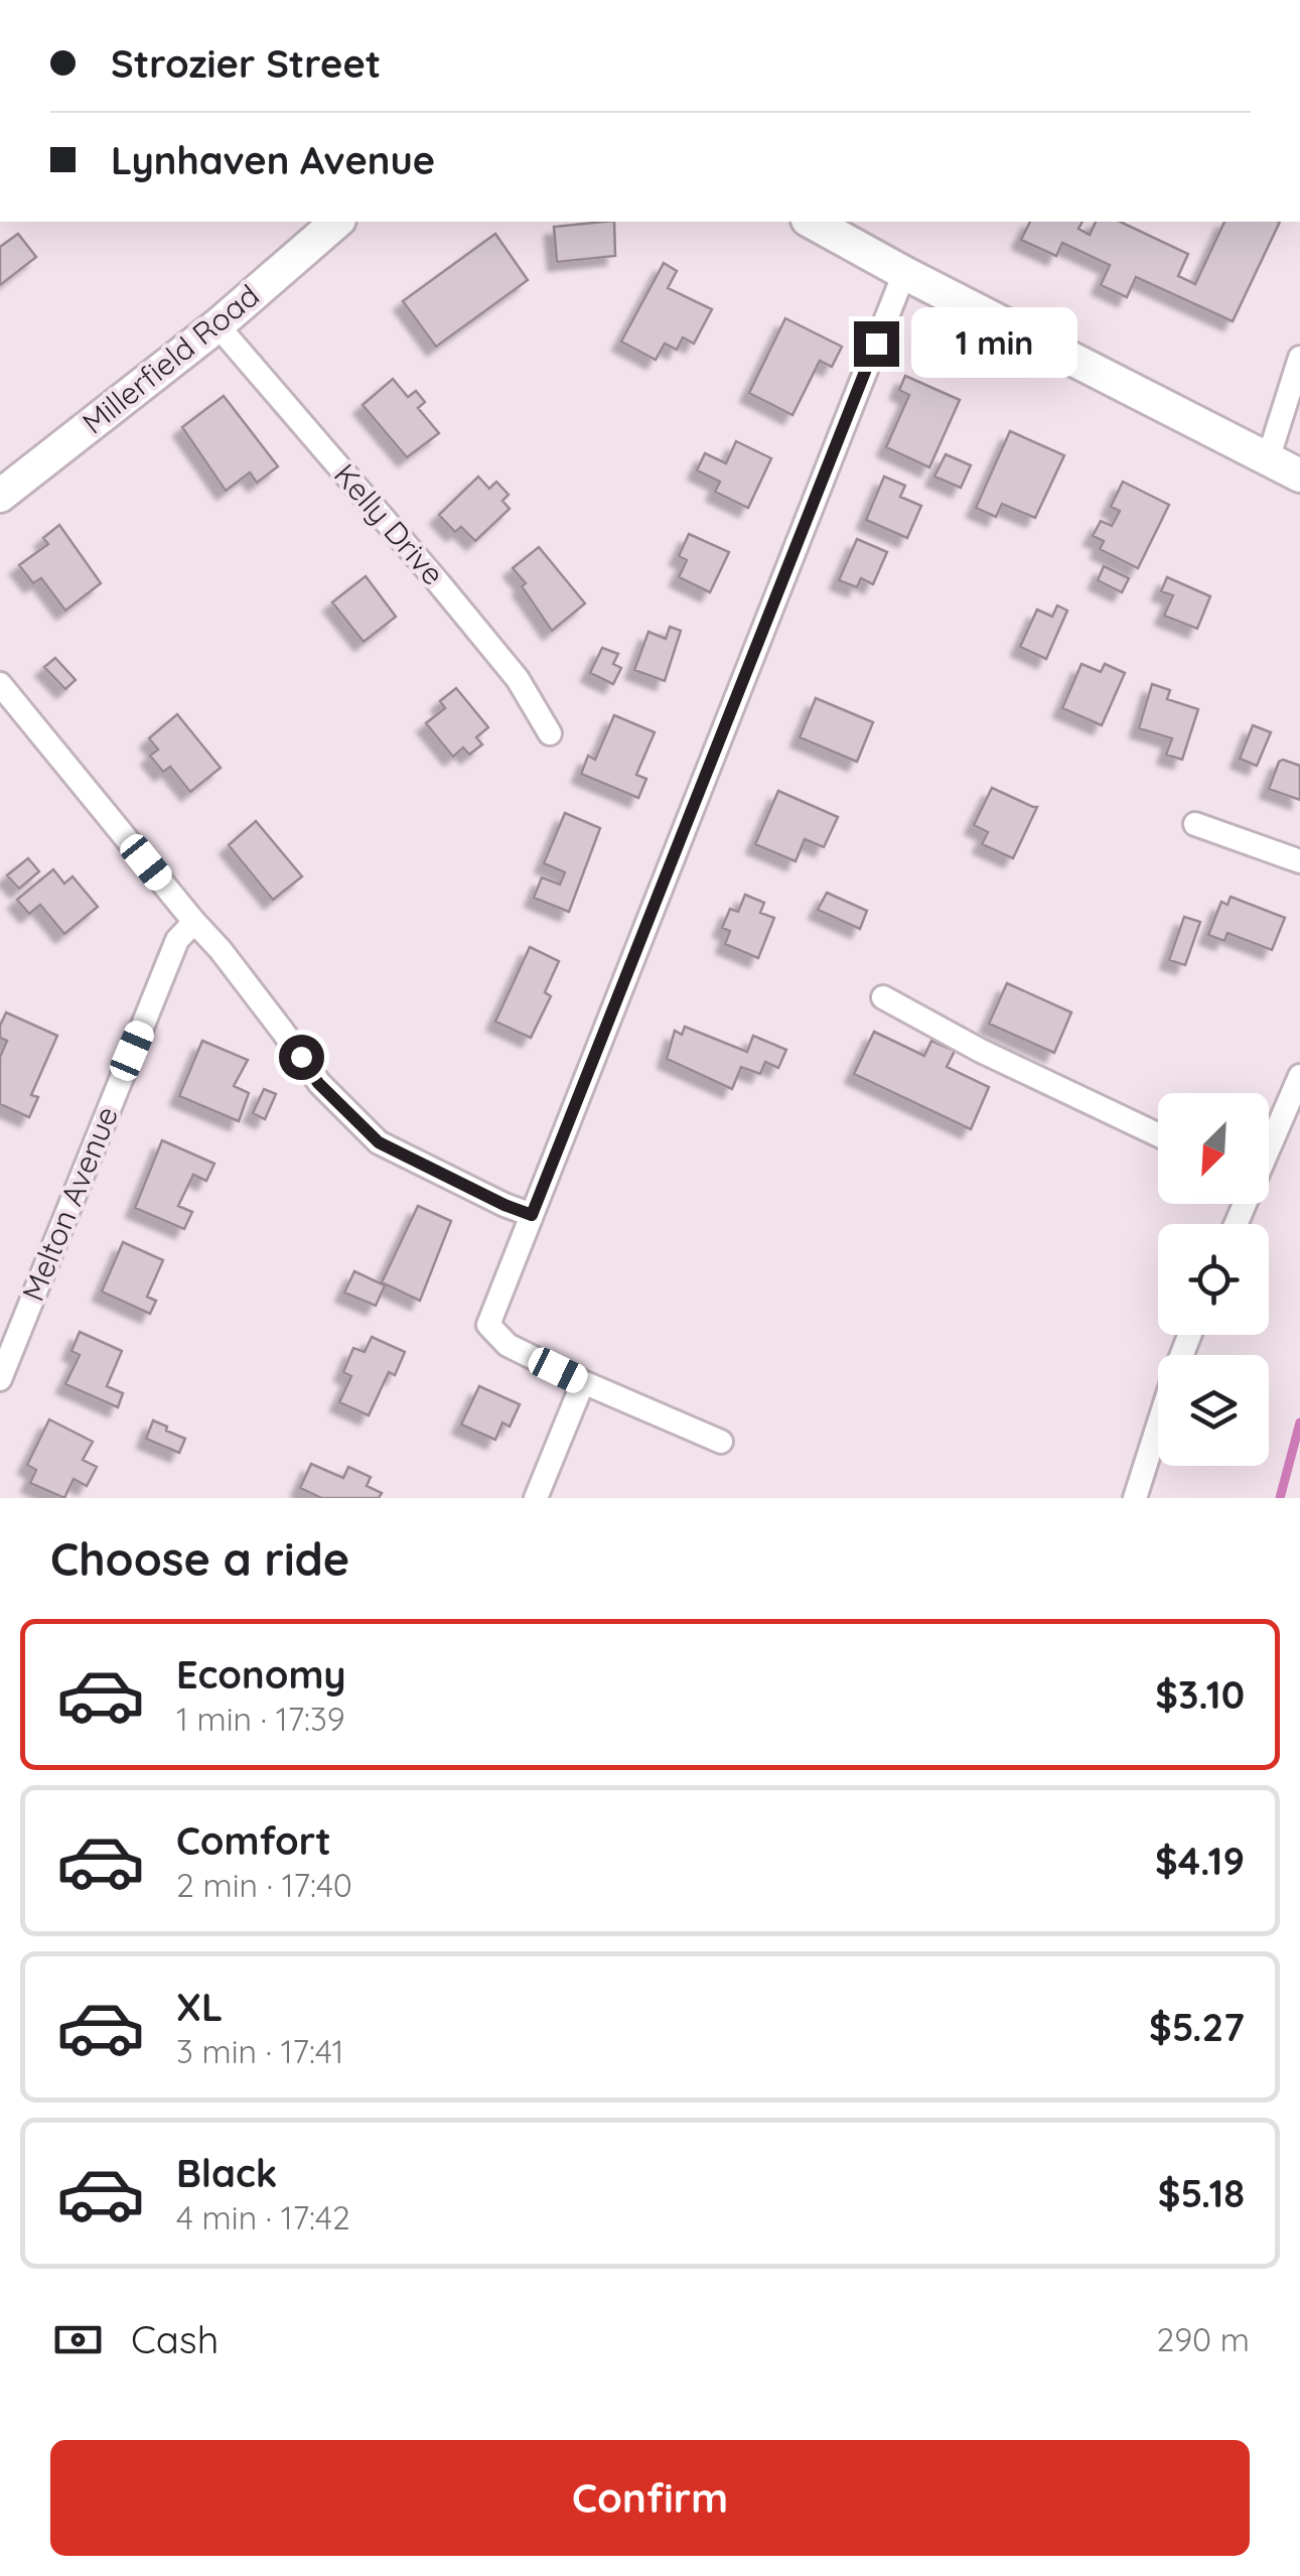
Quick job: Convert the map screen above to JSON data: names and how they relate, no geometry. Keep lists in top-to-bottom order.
{
  "streets": {
    "street": ["Millerfield Road", "Kelly Drive", "Melton Avenue"]
  },
  "crossings": [
    ["Millerfield Road", "Kelly Drive"]
  ],
  "north": "bottom left",
  "page": {
    "banner": ["Strozier Street", "Lynhaven Avenue"],
    "bubble": "1 min",
    "heading": "Choose a ride",
    "list": [
      {
        "name": "Economy",
        "note": "1 min · 17:39",
        "value": "$3.10"
      },
      {
        "name": "Comfort",
        "note": "2 min · 17:40",
        "value": "$4.19"
      },
      {
        "name": "XL",
        "note": "3 min · 17:41",
        "value": "$5.27"
      },
      {
        "name": "Black",
        "note": "4 min · 17:42",
        "value": "$5.18"
      }
    ],
    "pay": ["Cash", "290 m"],
    "buttons": "Confirm"
  }
}
